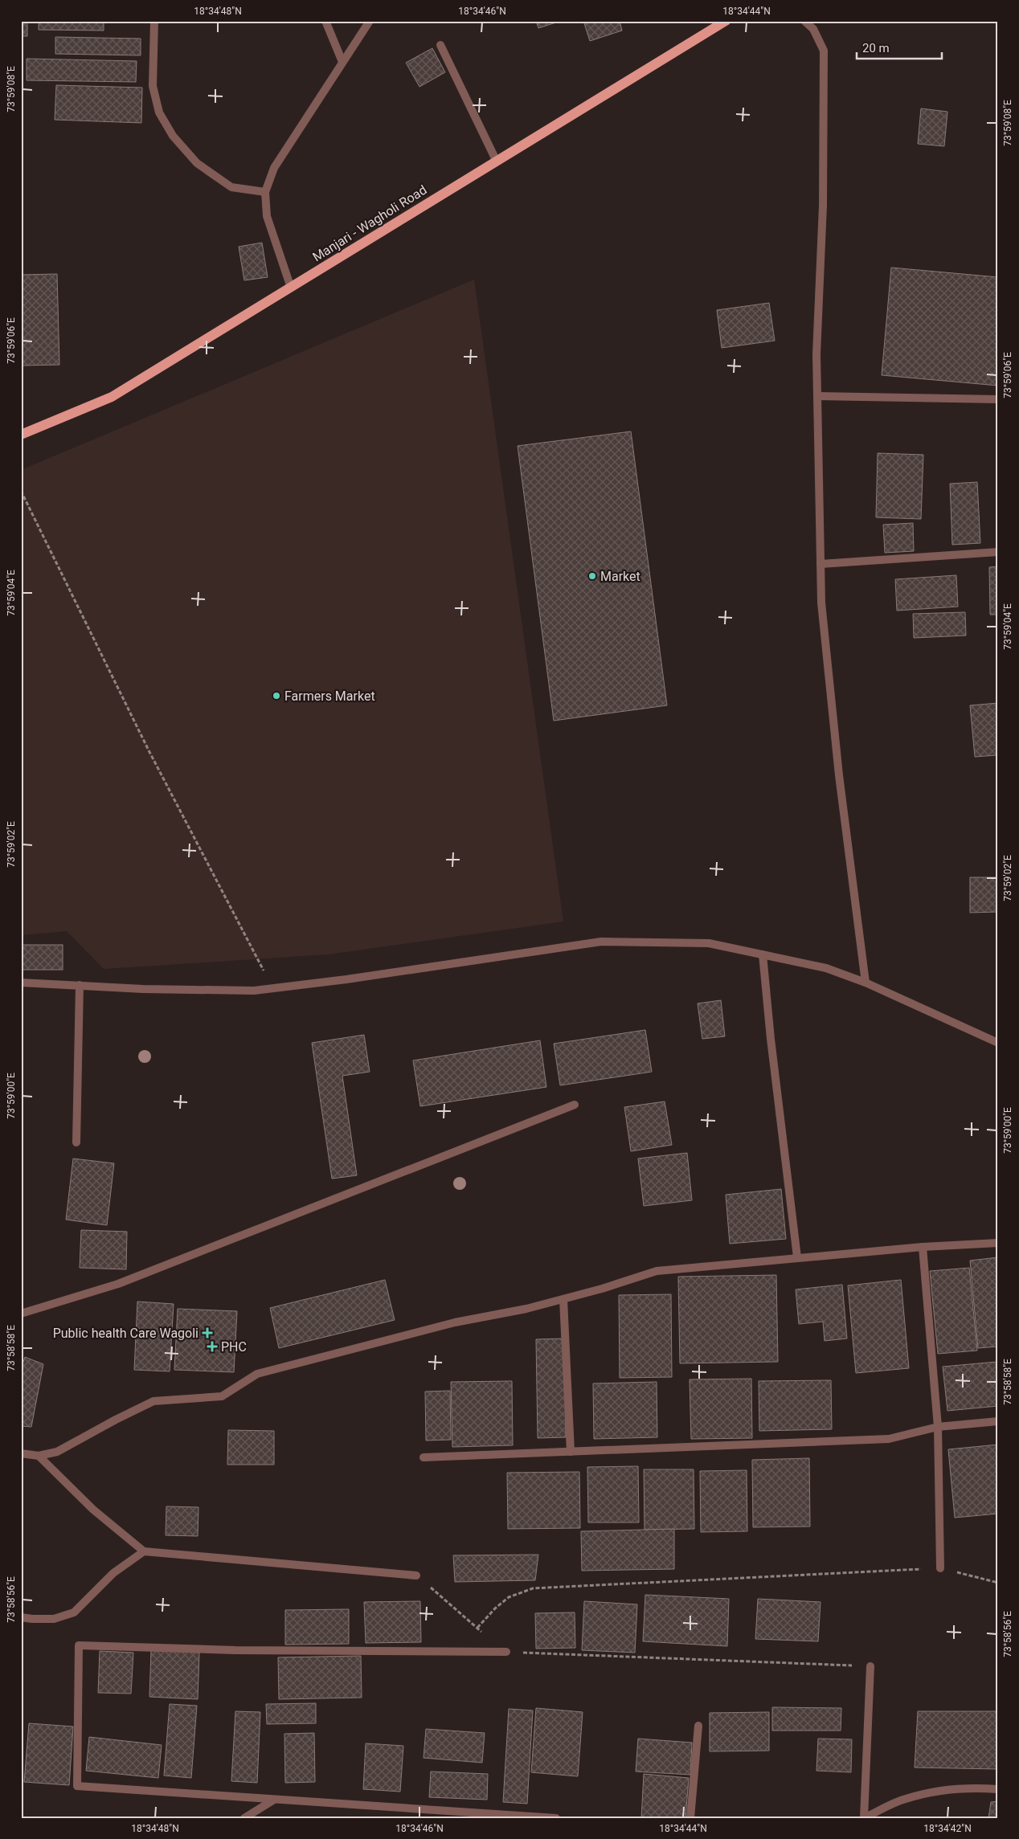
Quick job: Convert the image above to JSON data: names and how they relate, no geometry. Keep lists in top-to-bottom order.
{
  "streets": {
    "main road": ["Manjari - Wagholi Road"]
  },
  "places": {
    "other": ["Market", "Farmers Market"],
    "health": ["Public health Care Wagoli", "PHC"]
  },
  "scale_bar": "20 m",
  "coordinates": [
    "18°34'48\"N",
    "18°34'46\"N",
    "18°34'44\"N",
    "73°59'08\"E",
    "73°59'06\"E",
    "73°59'04\"E",
    "73°59'02\"E",
    "73°59'00\"E",
    "73°58'58\"E",
    "73°58'56\"E",
    "18°34'42\"N"
  ]
}
